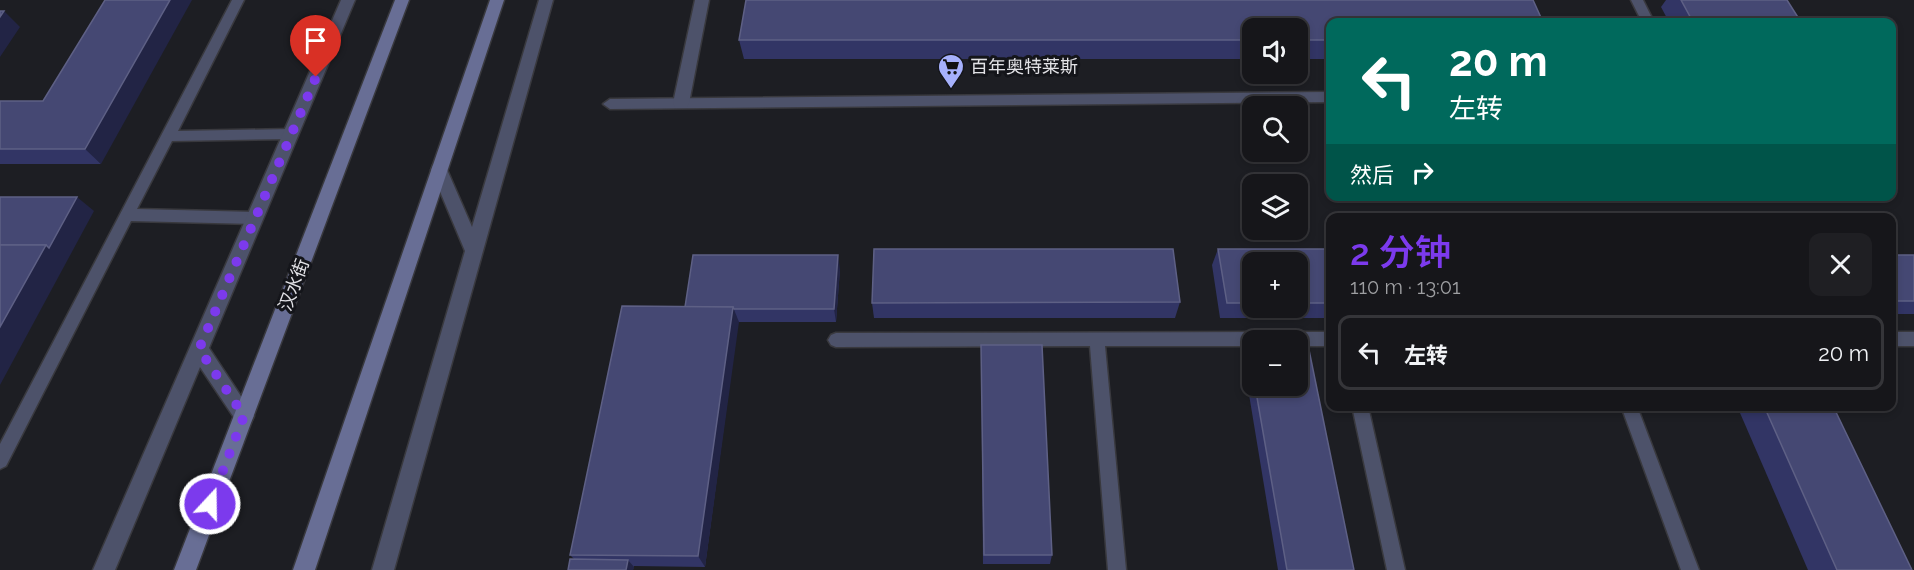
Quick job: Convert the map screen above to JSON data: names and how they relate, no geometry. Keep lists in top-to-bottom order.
{
  "streets": {
    "main road": ["汉水街"]
  },
  "places": {
    "supermarket": ["百年奥特莱斯"]
  },
  "page": {
    "map_buttons": ["+", "−"],
    "turn": ["20 m", "左转"],
    "then": "然后",
    "heading": ["2 分钟", "110 m · 13:01"],
    "list": [
      {
        "name": "左转",
        "value": "20 m"
      }
    ]
  }
}
